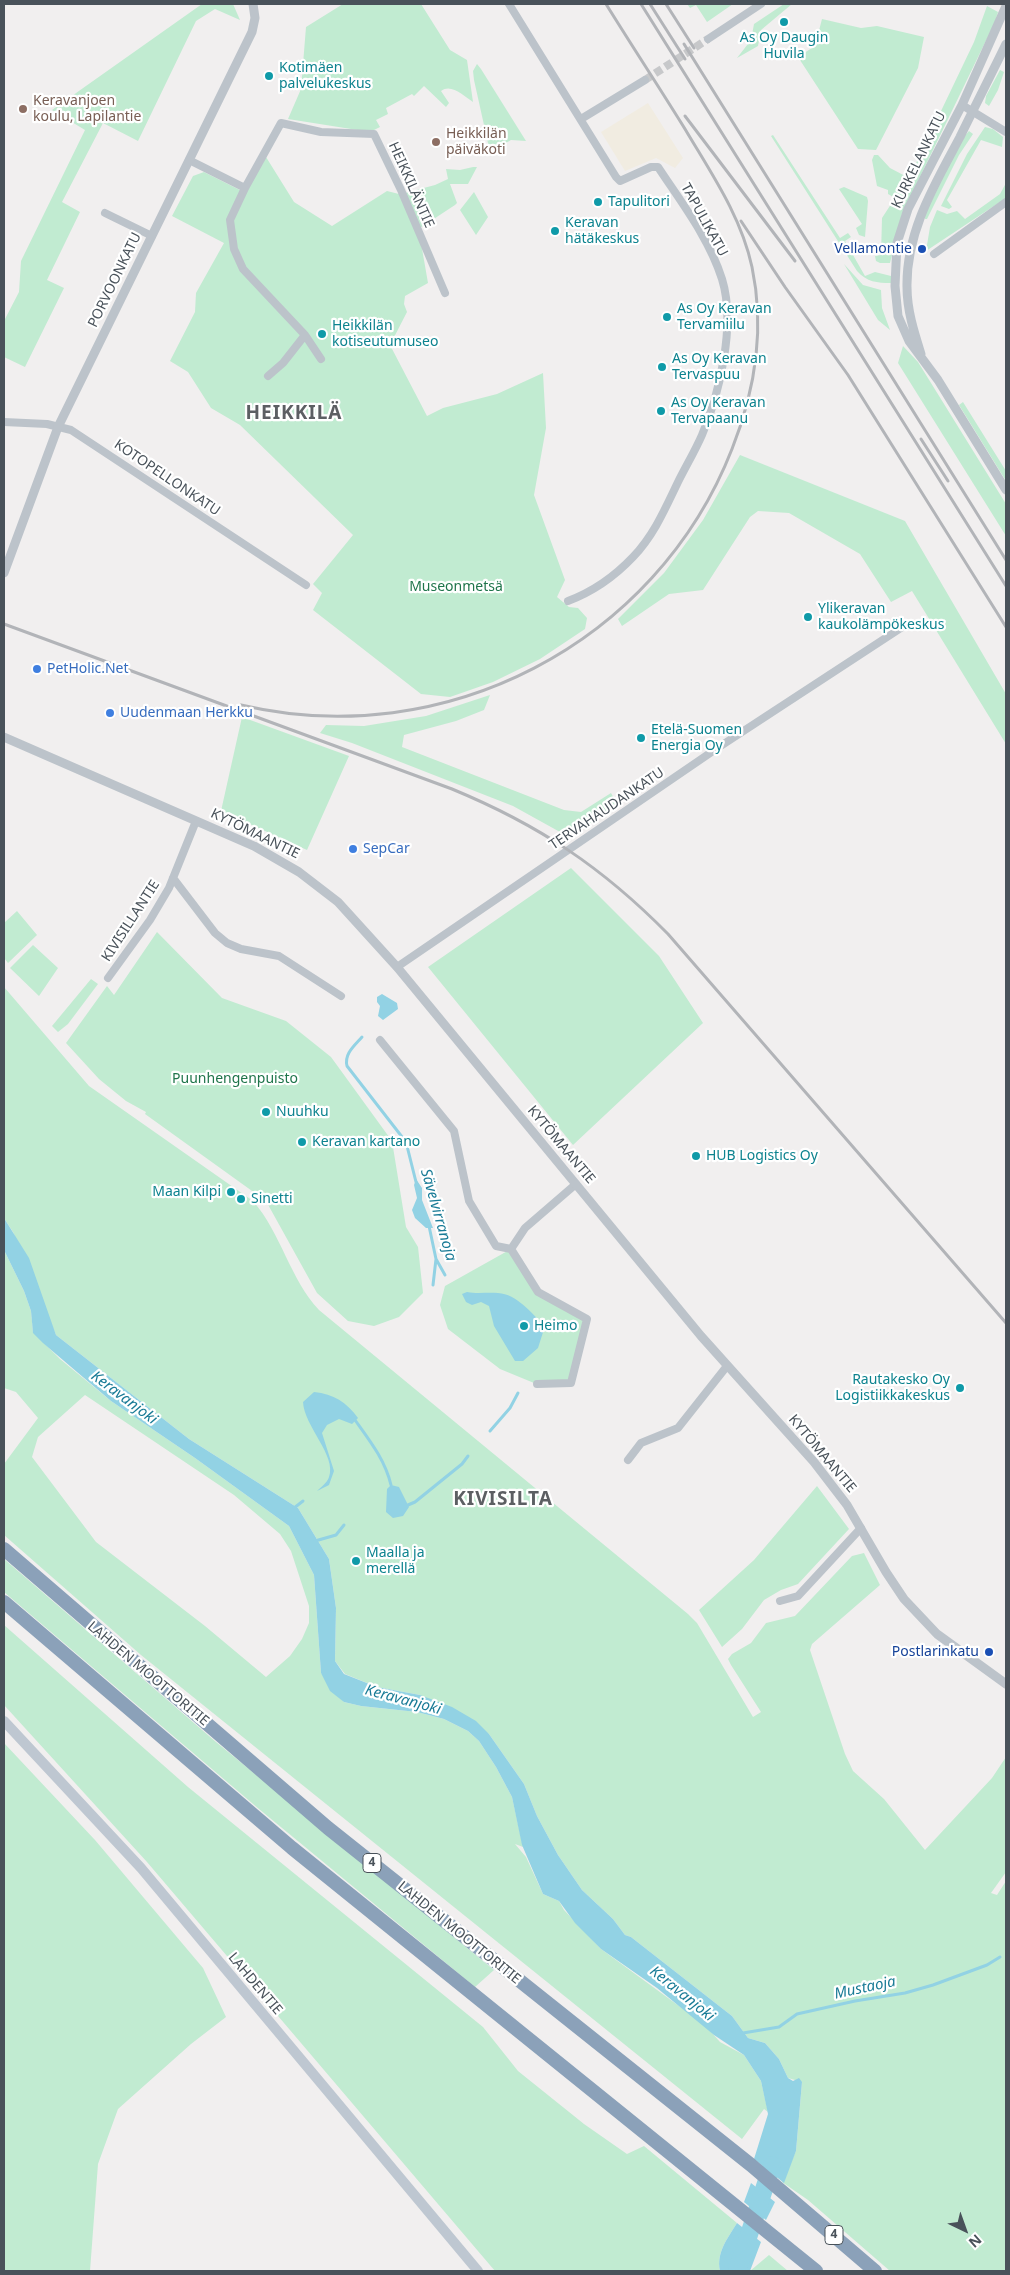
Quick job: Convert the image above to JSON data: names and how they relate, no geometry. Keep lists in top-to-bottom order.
{
  "streets": {
    "highway": ["LAHDEN MOOTTORITIE", "4"],
    "main road": ["LAHDENTIE"],
    "street": [
      "KURKELANKATU",
      "HEIKKILÄNTIE",
      "TAPULIKATU",
      "PORVOONKATU",
      "KOTOPELLONKATU",
      "TERVAHAUDANKATU",
      "KYTÖMAANTIE",
      "KIVISILLANTIE"
    ]
  },
  "crossings": [
    ["PORVOONKATU", "KOTOPELLONKATU"],
    ["TERVAHAUDANKATU", "KYTÖMAANTIE"],
    ["KYTÖMAANTIE", "KIVISILLANTIE"]
  ],
  "districts": ["HEIKKILÄ", "KIVISILTA"],
  "water": ["Sävelvirranoja", "Keravanjoki", "Mustaoja"],
  "parks": ["Museonmetsä", "Puunhengenpuisto"],
  "places": [
    "As Oy Daugin Huvila",
    "Kotimäen palvelukeskus",
    "Keravanjoen koulu, Lapilantie",
    "Heikkilän päiväkoti",
    "Tapulitori",
    "Keravan hätäkeskus",
    "Vellamontie",
    "As Oy Keravan Tervamiilu",
    "Heikkilän kotiseutumuseo",
    "As Oy Keravan Tervaspuu",
    "As Oy Keravan Tervapaanu",
    "Ylikeravan kaukolämpökeskus",
    "PetHolic.Net",
    "Uudenmaan Herkku",
    "Etelä-Suomen Energia Oy",
    "SepCar",
    "Nuuhku",
    "Keravan kartano",
    "HUB Logistics Oy",
    "Maan Kilpi",
    "Sinetti",
    "Heimo",
    "Rautakesko Oy Logistiikkakeskus",
    "Maalla ja merellä",
    "Postlarinkatu"
  ],
  "north": "bottom right"
}
